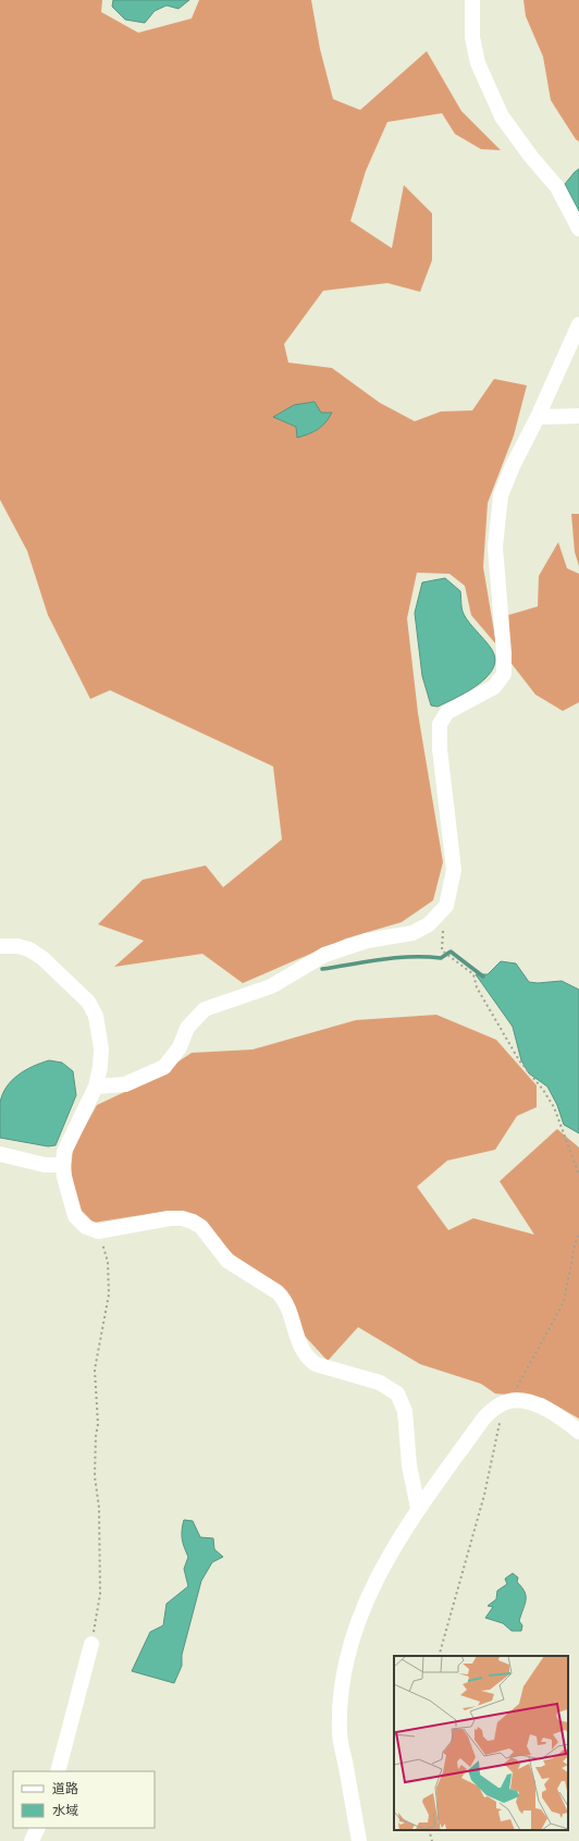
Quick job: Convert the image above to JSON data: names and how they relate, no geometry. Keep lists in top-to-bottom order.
{
  "legend": ["道路", "水域"]
}
